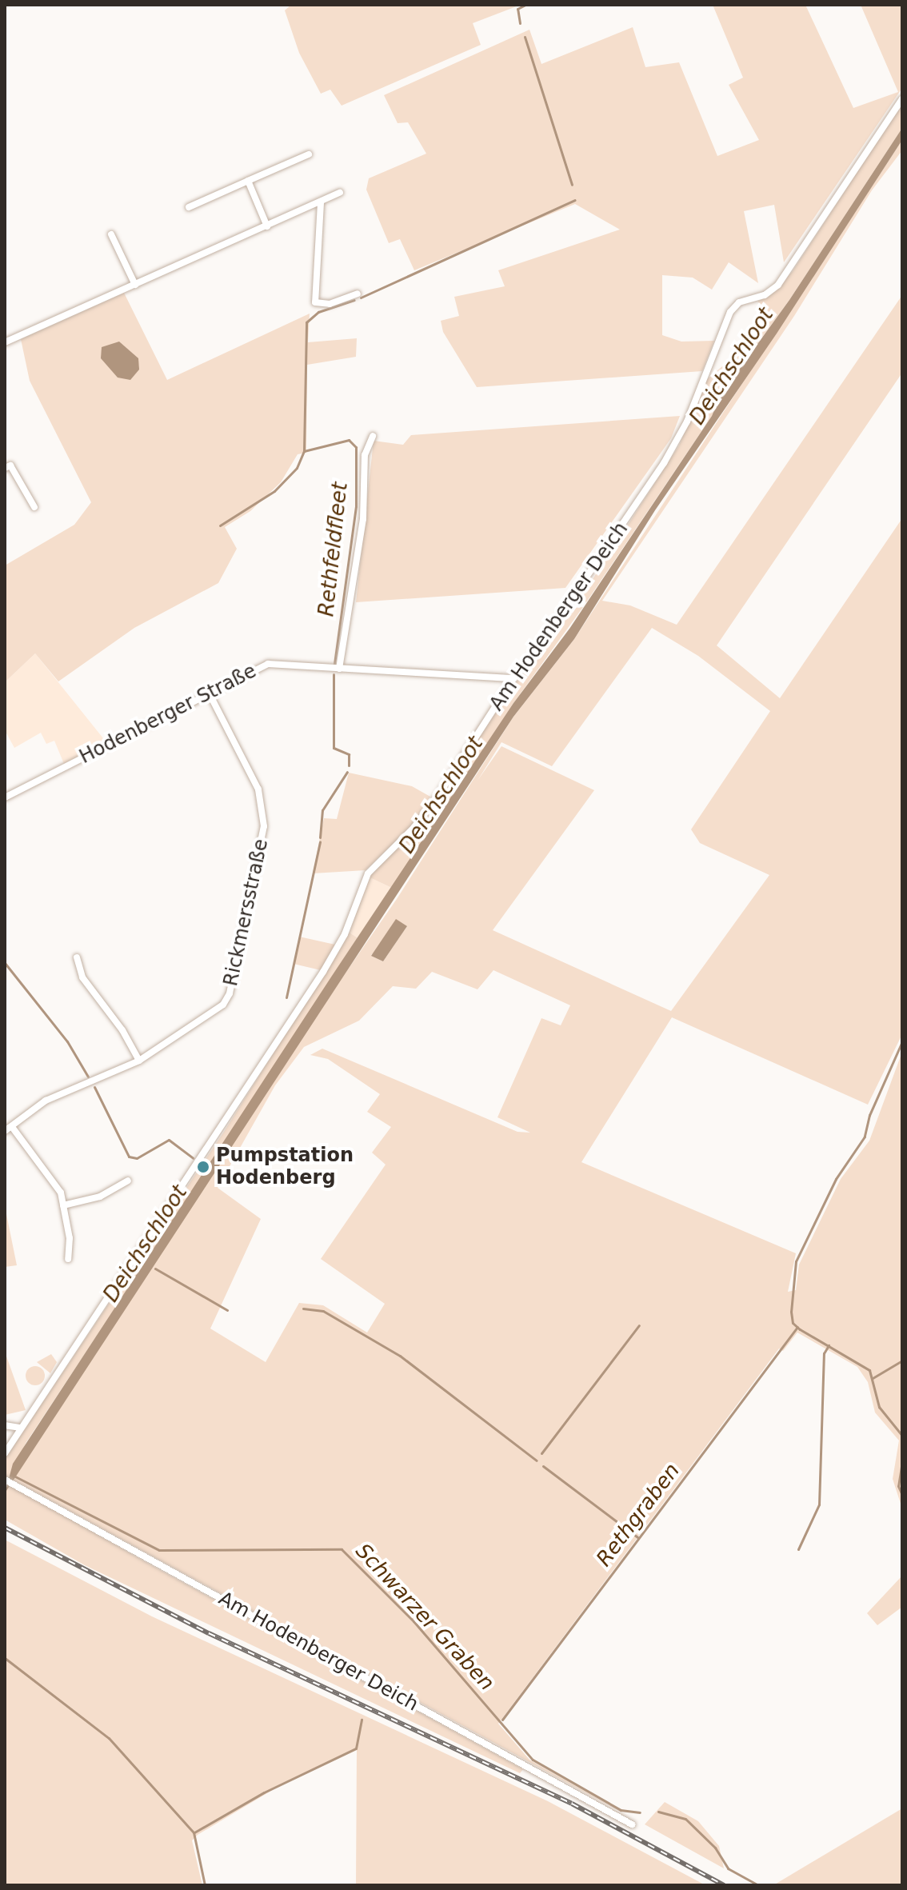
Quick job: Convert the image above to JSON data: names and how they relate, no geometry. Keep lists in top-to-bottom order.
{
  "streets": {
    "street": ["Am Hodenberger Deich", "Hodenberger Straße", "Rickmersstraße"]
  },
  "crossings": [
    ["Am Hodenberger Deich", "Hodenberger Straße"],
    ["Hodenberger Straße", "Rickmersstraße"]
  ],
  "water": [
    "Deichschloot",
    "Rethfeldfleet",
    "Rethgraben",
    "Schwarzer Graben"
  ],
  "places": ["Pumpstation Hodenberg"]
}
